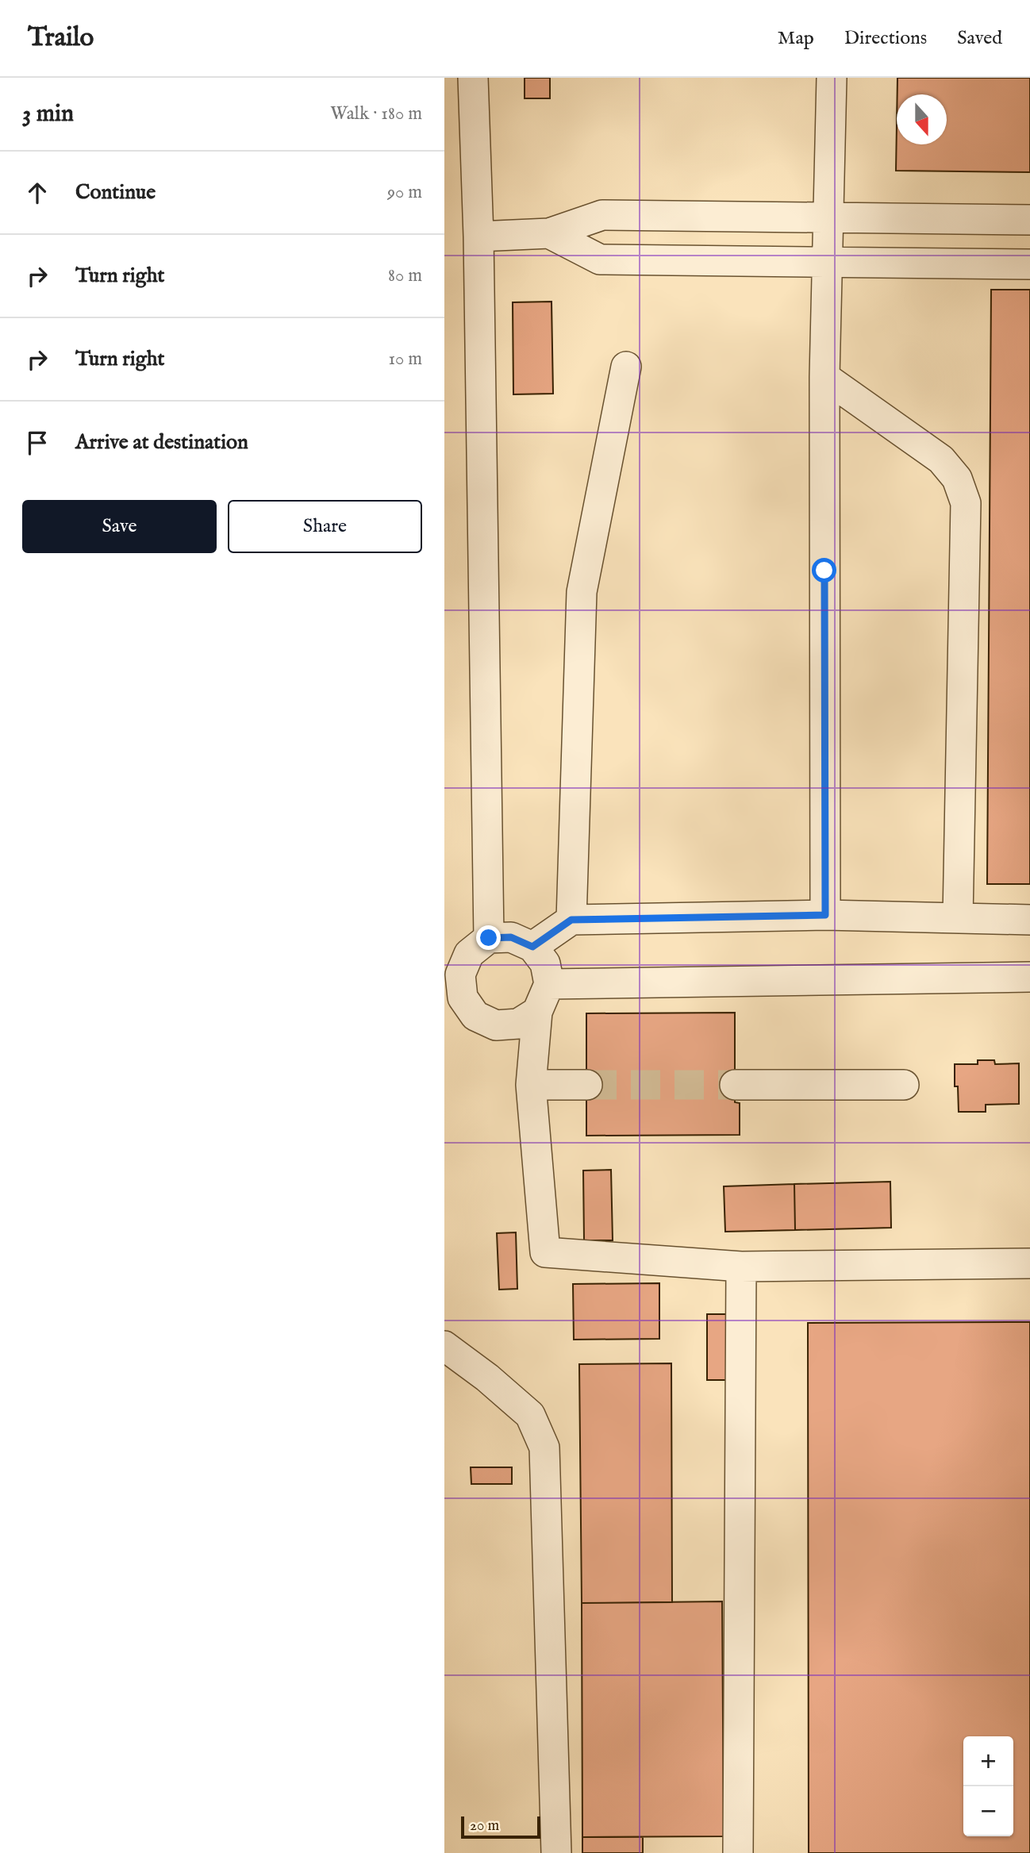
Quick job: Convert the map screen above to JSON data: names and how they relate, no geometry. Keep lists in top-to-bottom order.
{
  "scale_bar": "20 m",
  "north": "bottom",
  "page": {
    "header": "Trailo",
    "nav": ["Map", "Directions", "Saved"],
    "heading": ["3 min", "Walk · 180 m"],
    "list": [
      ["Continue", "90 m"],
      ["Turn right", "80 m"],
      ["Turn right", "10 m"],
      "Arrive at destination"
    ],
    "buttons": ["Save", "Share"],
    "map_buttons": ["+", "−"],
    "scale": "20 m"
  }
}
